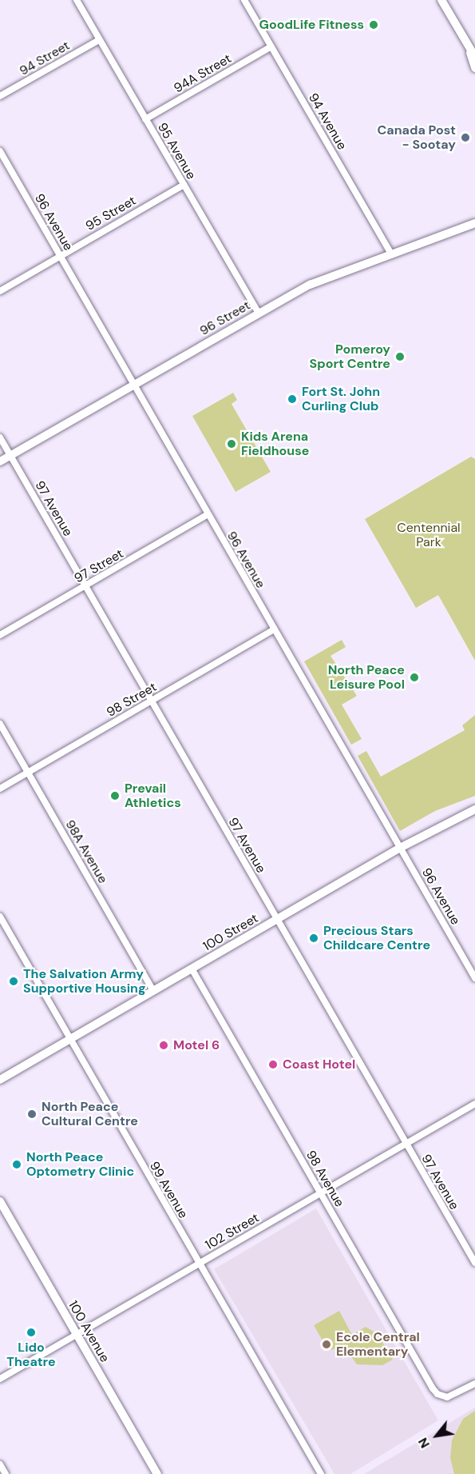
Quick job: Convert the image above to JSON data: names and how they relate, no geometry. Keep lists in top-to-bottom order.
{
  "streets": {
    "main road": ["96 Street", "100 Street", "100 Avenue"],
    "street": [
      "94 Street",
      "94A Street",
      "94 Avenue",
      "95 Avenue",
      "95 Street",
      "96 Avenue",
      "97 Avenue",
      "97 Street",
      "98 Street",
      "98A Avenue",
      "98 Avenue",
      "99 Avenue",
      "102 Street"
    ]
  },
  "crossings": [
    ["94 Street", "95 Avenue"],
    ["94A Street", "94 Avenue"],
    ["94A Street", "95 Avenue"],
    ["94 Avenue", "96 Street"],
    ["95 Avenue", "95 Street"],
    ["95 Avenue", "96 Street"],
    ["95 Street", "96 Avenue"],
    ["96 Avenue", "96 Street"],
    ["96 Avenue", "97 Street"],
    ["96 Avenue", "98 Street"],
    ["96 Avenue", "100 Street"],
    ["96 Street", "97 Avenue"],
    ["97 Avenue", "97 Street"],
    ["97 Avenue", "98 Street"],
    ["97 Avenue", "100 Street"],
    ["97 Avenue", "102 Street"],
    ["98 Street", "98A Avenue"],
    ["98A Avenue", "100 Street"],
    ["100 Street", "98 Avenue"],
    ["100 Street", "99 Avenue"],
    ["98 Avenue", "102 Street"],
    ["99 Avenue", "102 Street"],
    ["102 Street", "100 Avenue"]
  ],
  "parks": ["Centennial Park"],
  "places": [
    "GoodLife Fitness",
    "Canada Post - Sootay",
    "Pomeroy Sport Centre",
    "Fort St. John Curling Club",
    "Kids Arena Fieldhouse",
    "North Peace Leisure Pool",
    "Prevail Athletics",
    "Precious Stars Childcare Centre",
    "The Salvation Army Supportive Housing",
    "Motel 6",
    "Coast Hotel",
    "North Peace Cultural Centre",
    "North Peace Optometry Clinic",
    "Lido Theatre",
    "Ecole Central Elementary"
  ],
  "north": "bottom left"
}
